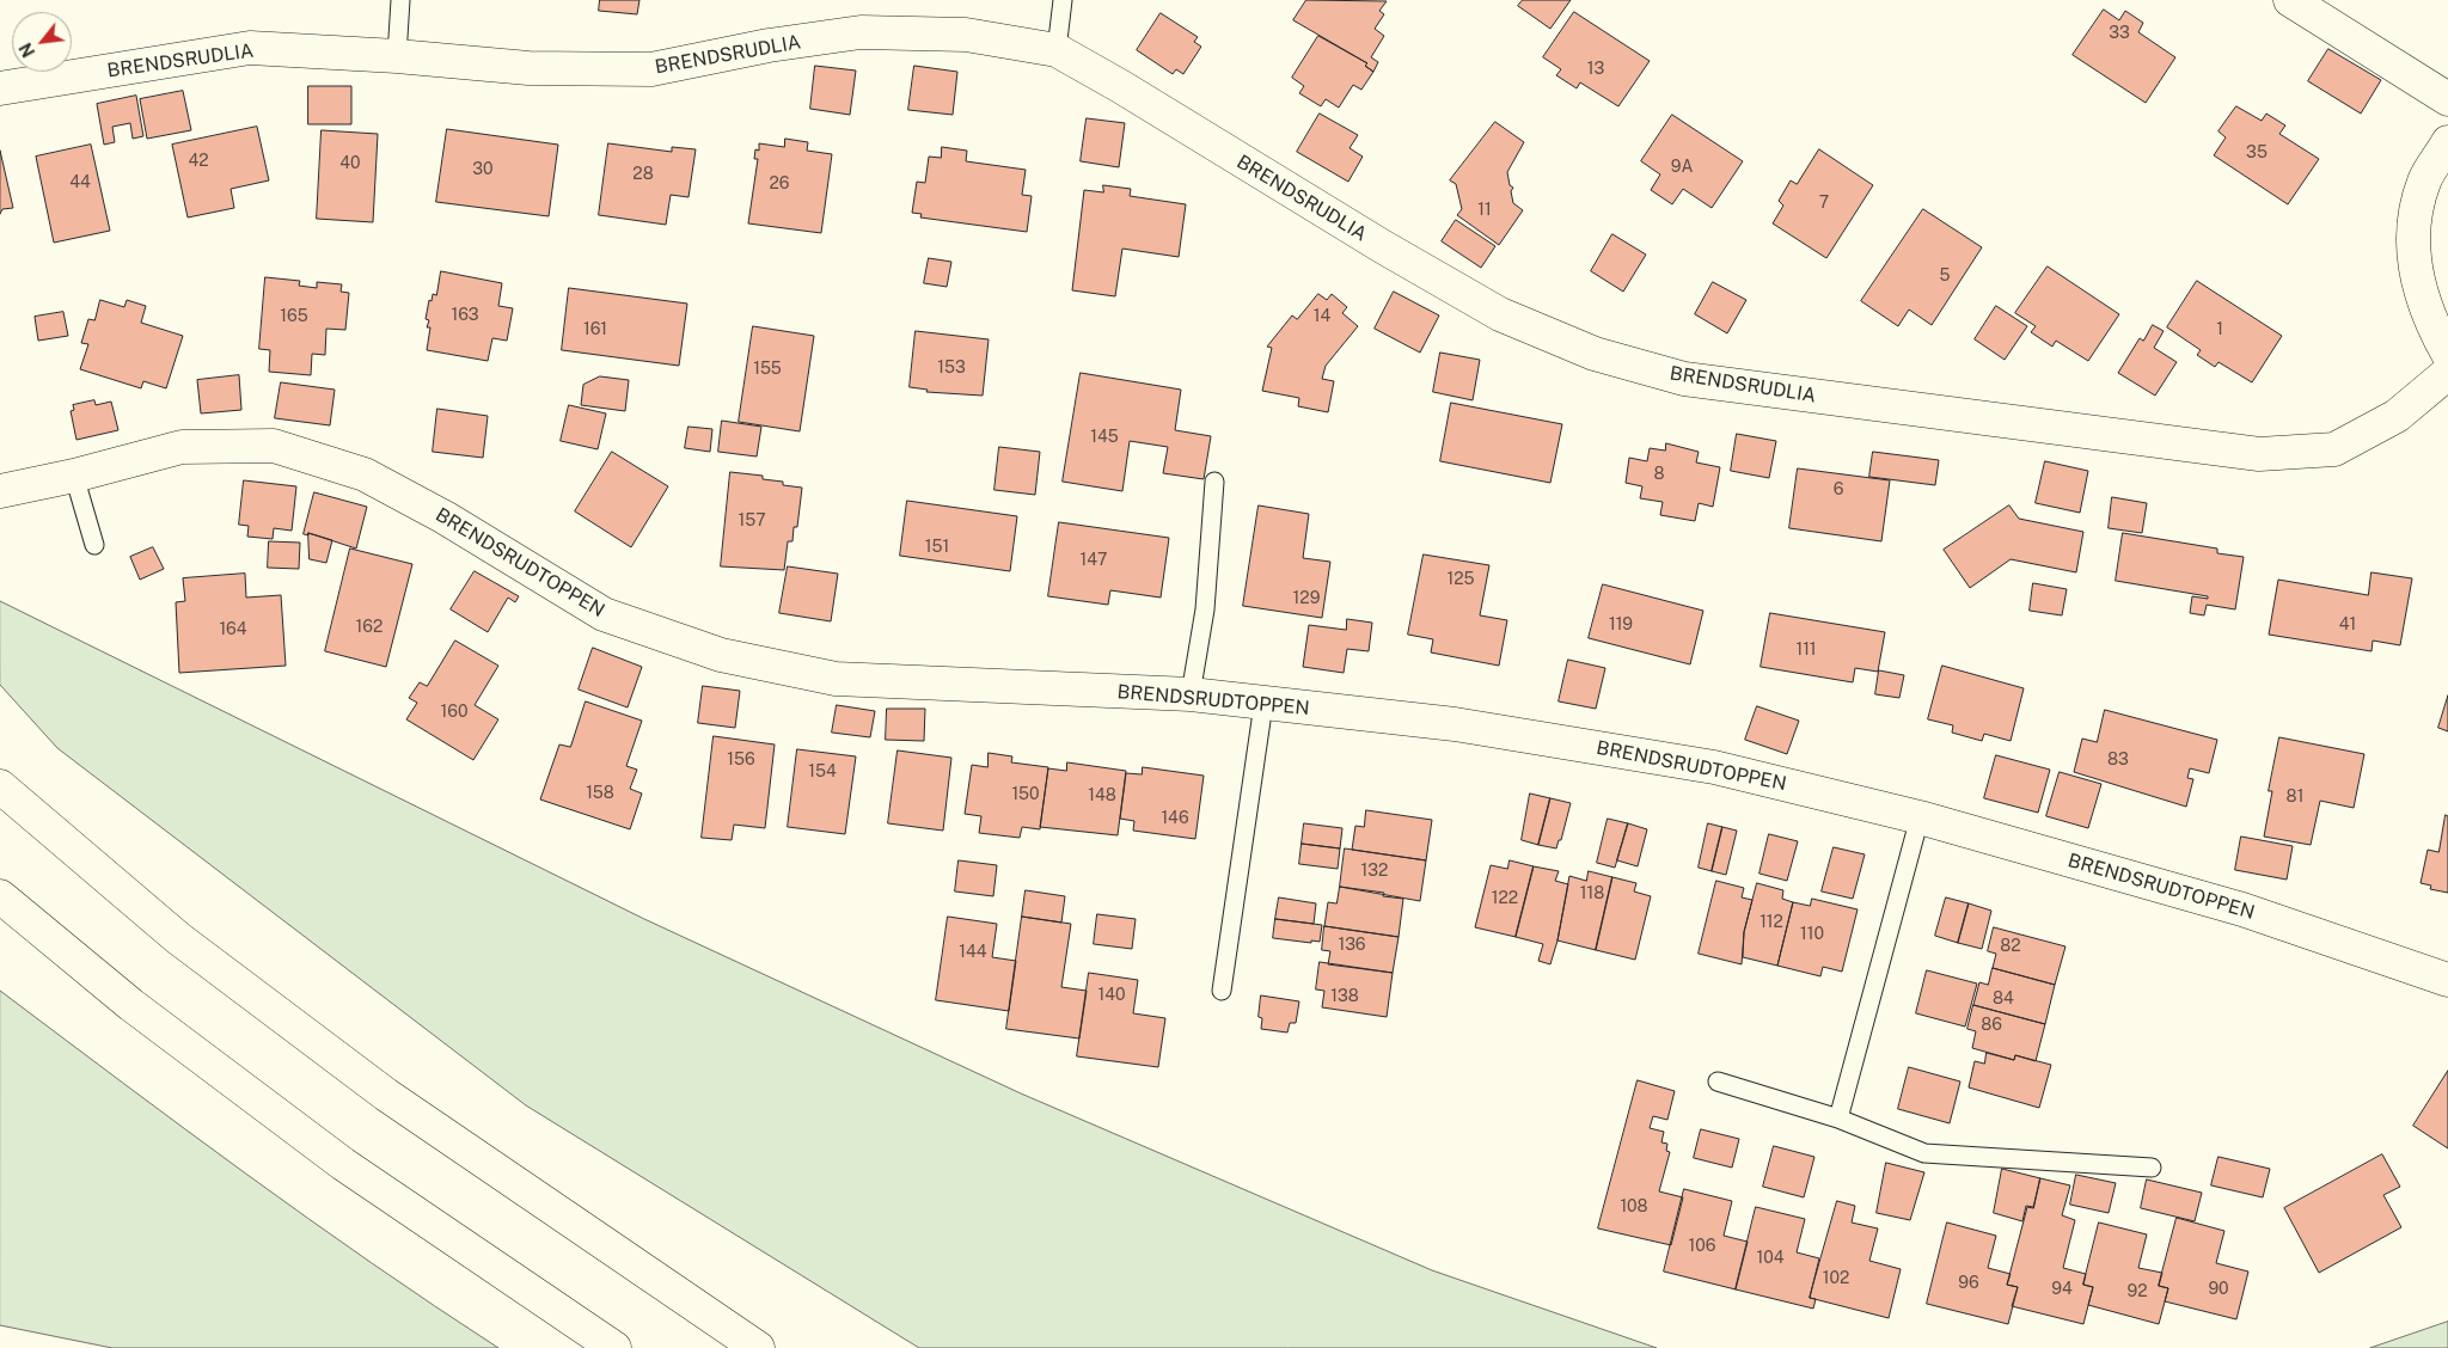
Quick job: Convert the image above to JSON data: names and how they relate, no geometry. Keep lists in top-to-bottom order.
{
  "streets": {
    "main road": ["BRENDSRUDLIA", "BRENDSRUDTOPPEN"]
  },
  "house_numbers": [
    "33",
    "13",
    "35",
    "42",
    "40",
    "9A",
    "30",
    "28",
    "44",
    "26",
    "7",
    "11",
    "5",
    "163",
    "165",
    "14",
    "161",
    "1",
    "153",
    "155",
    "145",
    "8",
    "6",
    "157",
    "151",
    "147",
    "125",
    "129",
    "119",
    "41",
    "162",
    "164",
    "111",
    "160",
    "156",
    "83",
    "154",
    "158",
    "150",
    "148",
    "81",
    "146",
    "132",
    "118",
    "122",
    "112",
    "110",
    "136",
    "82",
    "144",
    "140",
    "138",
    "84",
    "86",
    "108",
    "106",
    "104",
    "102",
    "96",
    "94",
    "90",
    "92"
  ],
  "north": "bottom left"
}
